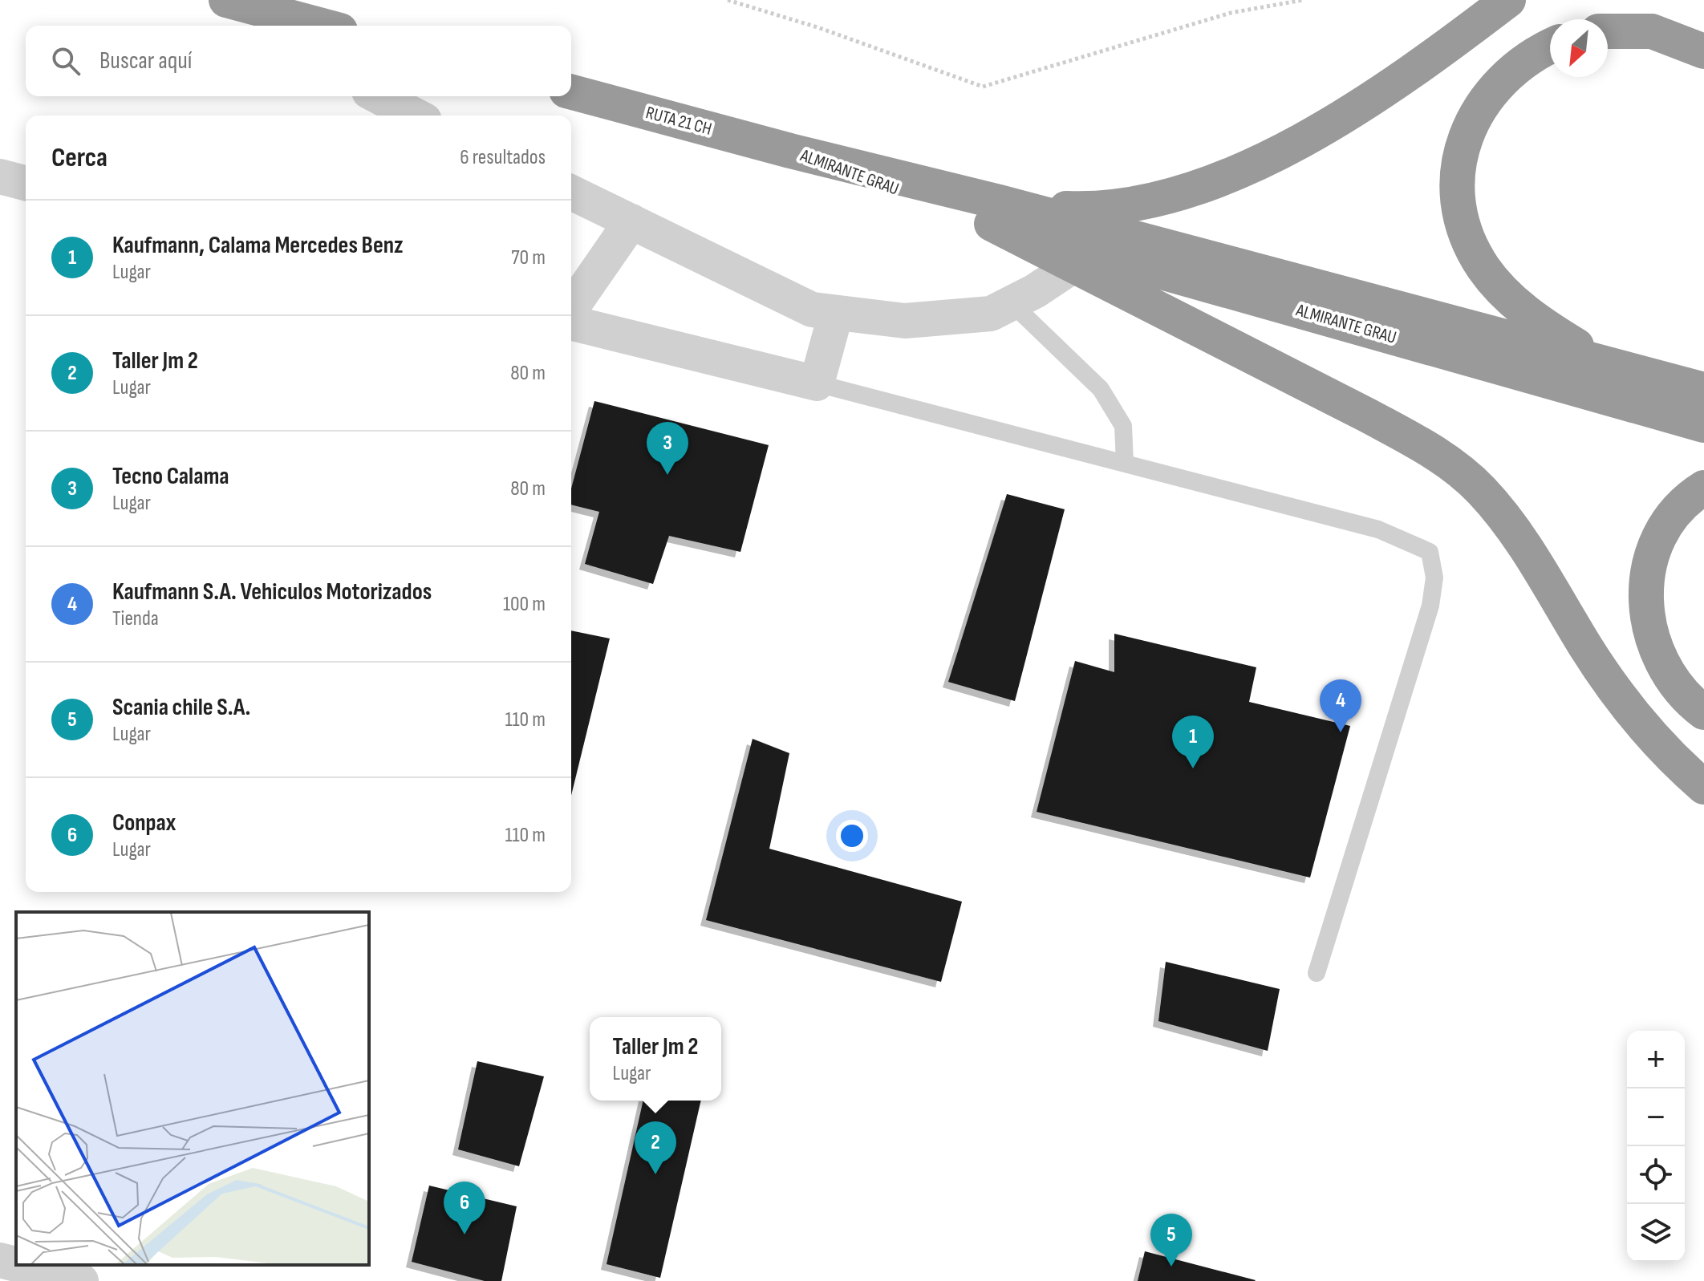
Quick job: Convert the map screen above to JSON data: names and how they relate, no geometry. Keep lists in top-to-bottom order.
{
  "streets": {
    "highway": ["RUTA 21 CH", "ALMIRANTE GRAU"]
  },
  "crossings": [
    ["RUTA 21 CH", "ALMIRANTE GRAU"]
  ],
  "north": "bottom left",
  "page": {
    "search": "Buscar aquí",
    "heading": ["Cerca", "6 resultados"],
    "list": [
      {
        "mark": "1",
        "name": "Kaufmann, Calama Mercedes Benz",
        "note": "Lugar",
        "value": "70 m"
      },
      {
        "mark": "2",
        "name": "Taller Jm 2",
        "note": "Lugar",
        "value": "80 m"
      },
      {
        "mark": "3",
        "name": "Tecno Calama",
        "note": "Lugar",
        "value": "80 m"
      },
      {
        "mark": "4",
        "name": "Kaufmann S.A. Vehiculos Motorizados",
        "note": "Tienda",
        "value": "100 m"
      },
      {
        "mark": "5",
        "name": "Scania chile S.A.",
        "note": "Lugar",
        "value": "110 m"
      },
      {
        "mark": "6",
        "name": "Conpax",
        "note": "Lugar",
        "value": "110 m"
      }
    ],
    "pins": [
      "3",
      "4",
      "1",
      "2",
      "6",
      "5"
    ],
    "popup": ["Taller Jm 2", "Lugar"],
    "map_buttons": ["+", "−"]
  }
}
